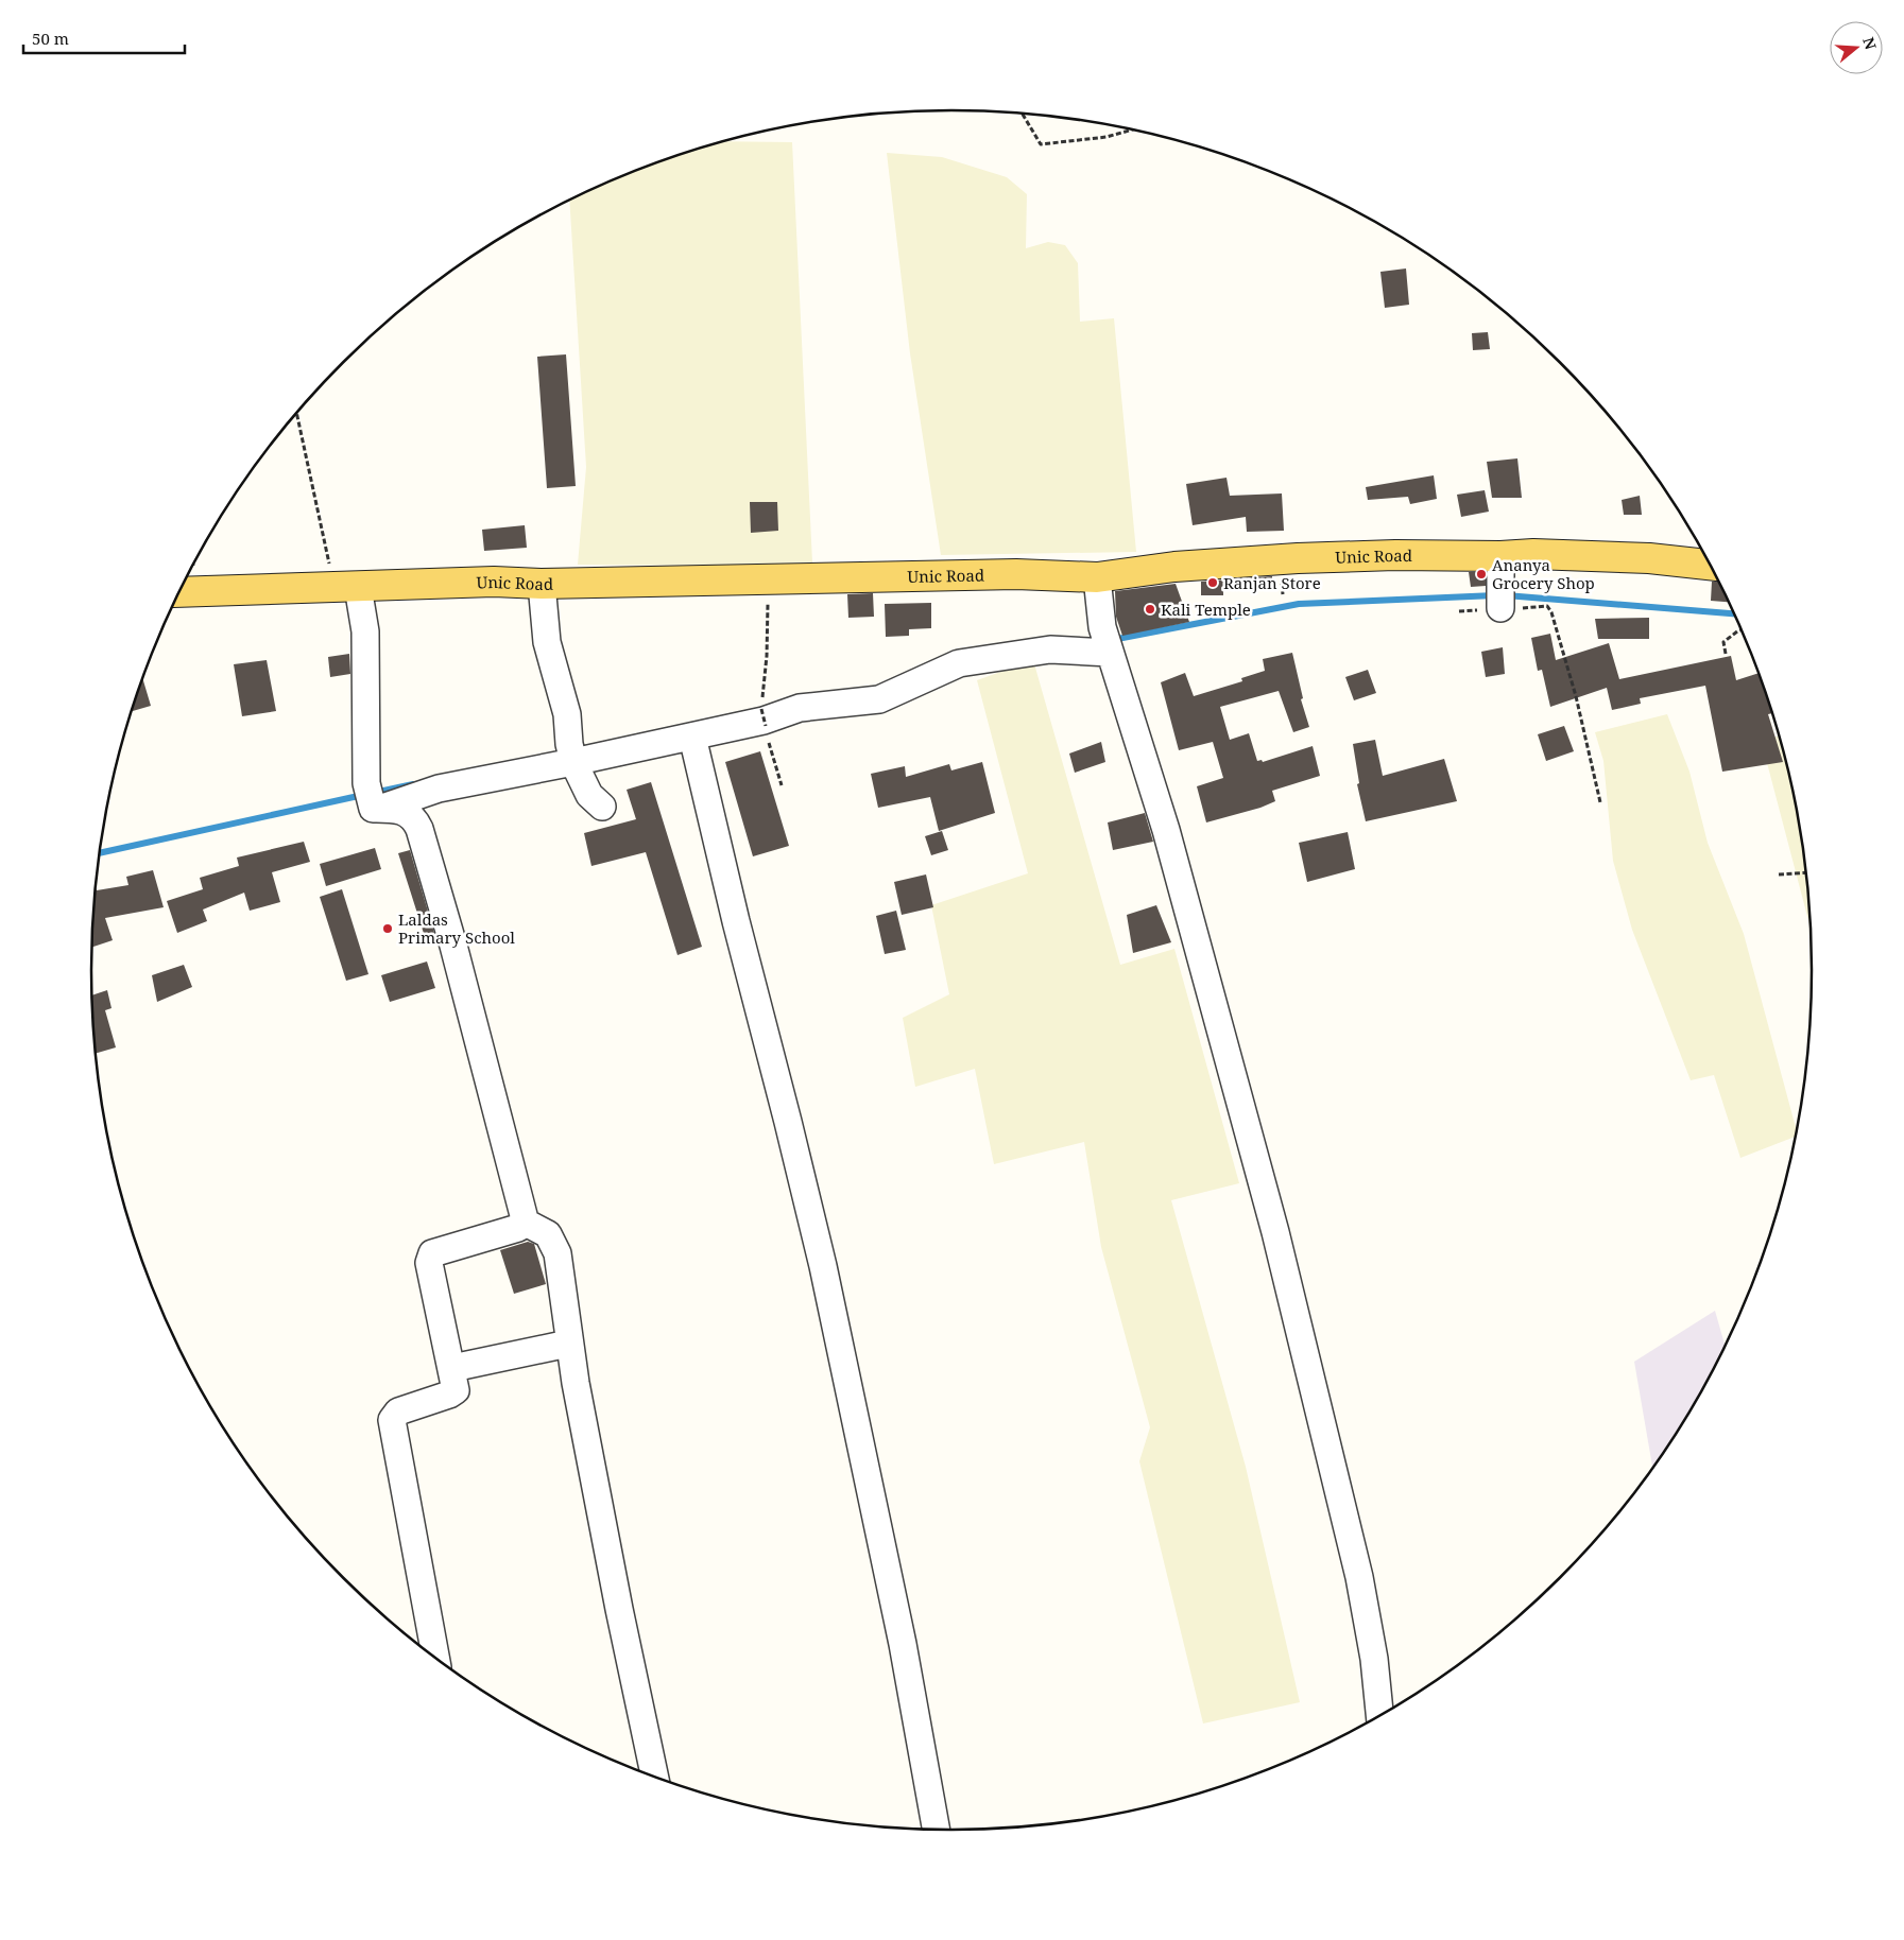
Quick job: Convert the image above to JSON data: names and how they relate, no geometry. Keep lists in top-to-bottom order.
{
  "streets": {
    "main road": ["Unic Road"]
  },
  "places": [
    "Ananya Grocery Shop",
    "Ranjan Store",
    "Kali Temple",
    "Laldas Primary School"
  ],
  "scale_bar": "50 m",
  "north": "right"
}
